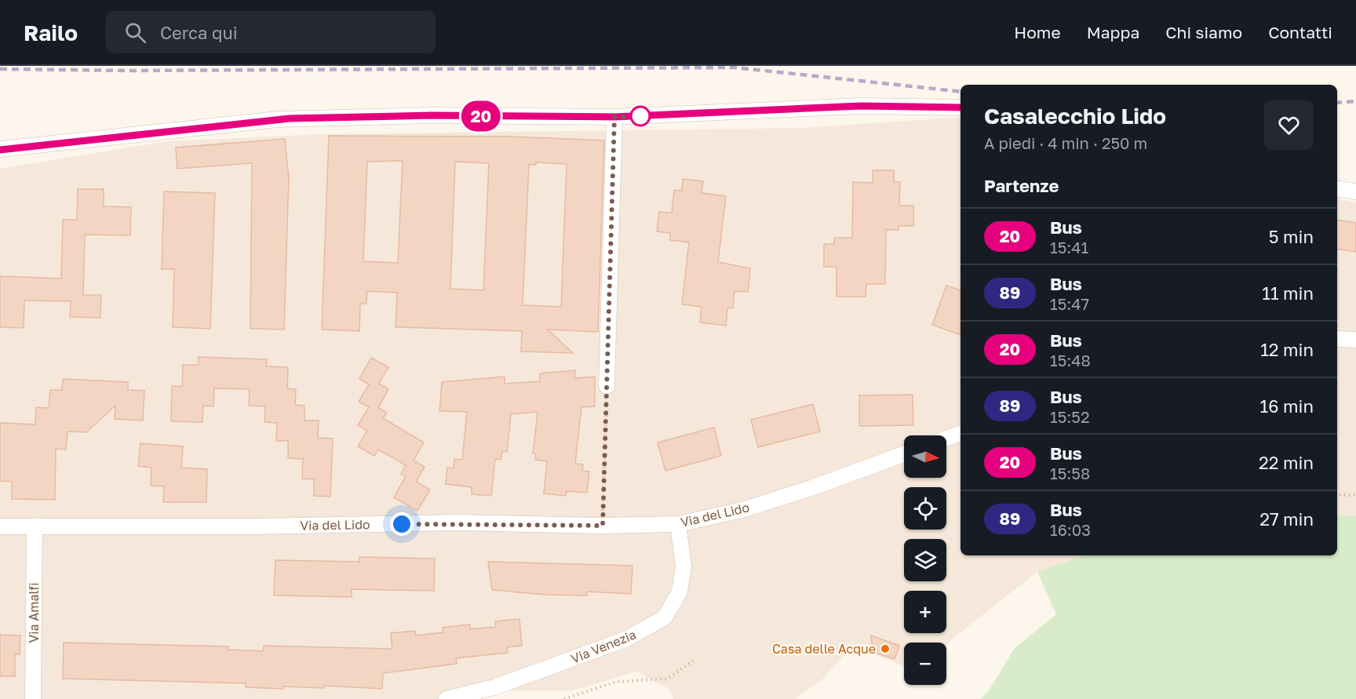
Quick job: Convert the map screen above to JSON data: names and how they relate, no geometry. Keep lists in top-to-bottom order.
{
  "streets": {
    "street": ["Via del Lido", "Via Amalfi", "Via Venezia"]
  },
  "crossings": [
    ["Via del Lido", "Via Amalfi"],
    ["Via del Lido", "Via Venezia"]
  ],
  "places": ["Casa delle Acque"],
  "lines": ["bus line 20"],
  "north": "right",
  "page": {
    "header": "Railo",
    "search": "Cerca qui",
    "nav": [
      "Home",
      "Mappa",
      "Chi siamo",
      "Contatti"
    ],
    "on_map": "20",
    "heading": [
      ["Casalecchio Lido", "A piedi · 4 min · 250 m"],
      "Partenze"
    ],
    "list": [
      {
        "mark": "20",
        "name": "Bus",
        "note": "15:41",
        "value": "5 min"
      },
      {
        "mark": "89",
        "name": "Bus",
        "note": "15:47",
        "value": "11 min"
      },
      {
        "mark": "20",
        "name": "Bus",
        "note": "15:48",
        "value": "12 min"
      },
      {
        "mark": "89",
        "name": "Bus",
        "note": "15:52",
        "value": "16 min"
      },
      {
        "mark": "20",
        "name": "Bus",
        "note": "15:58",
        "value": "22 min"
      },
      {
        "mark": "89",
        "name": "Bus",
        "note": "16:03",
        "value": "27 min"
      }
    ],
    "map_buttons": ["+", "−"]
  }
}
